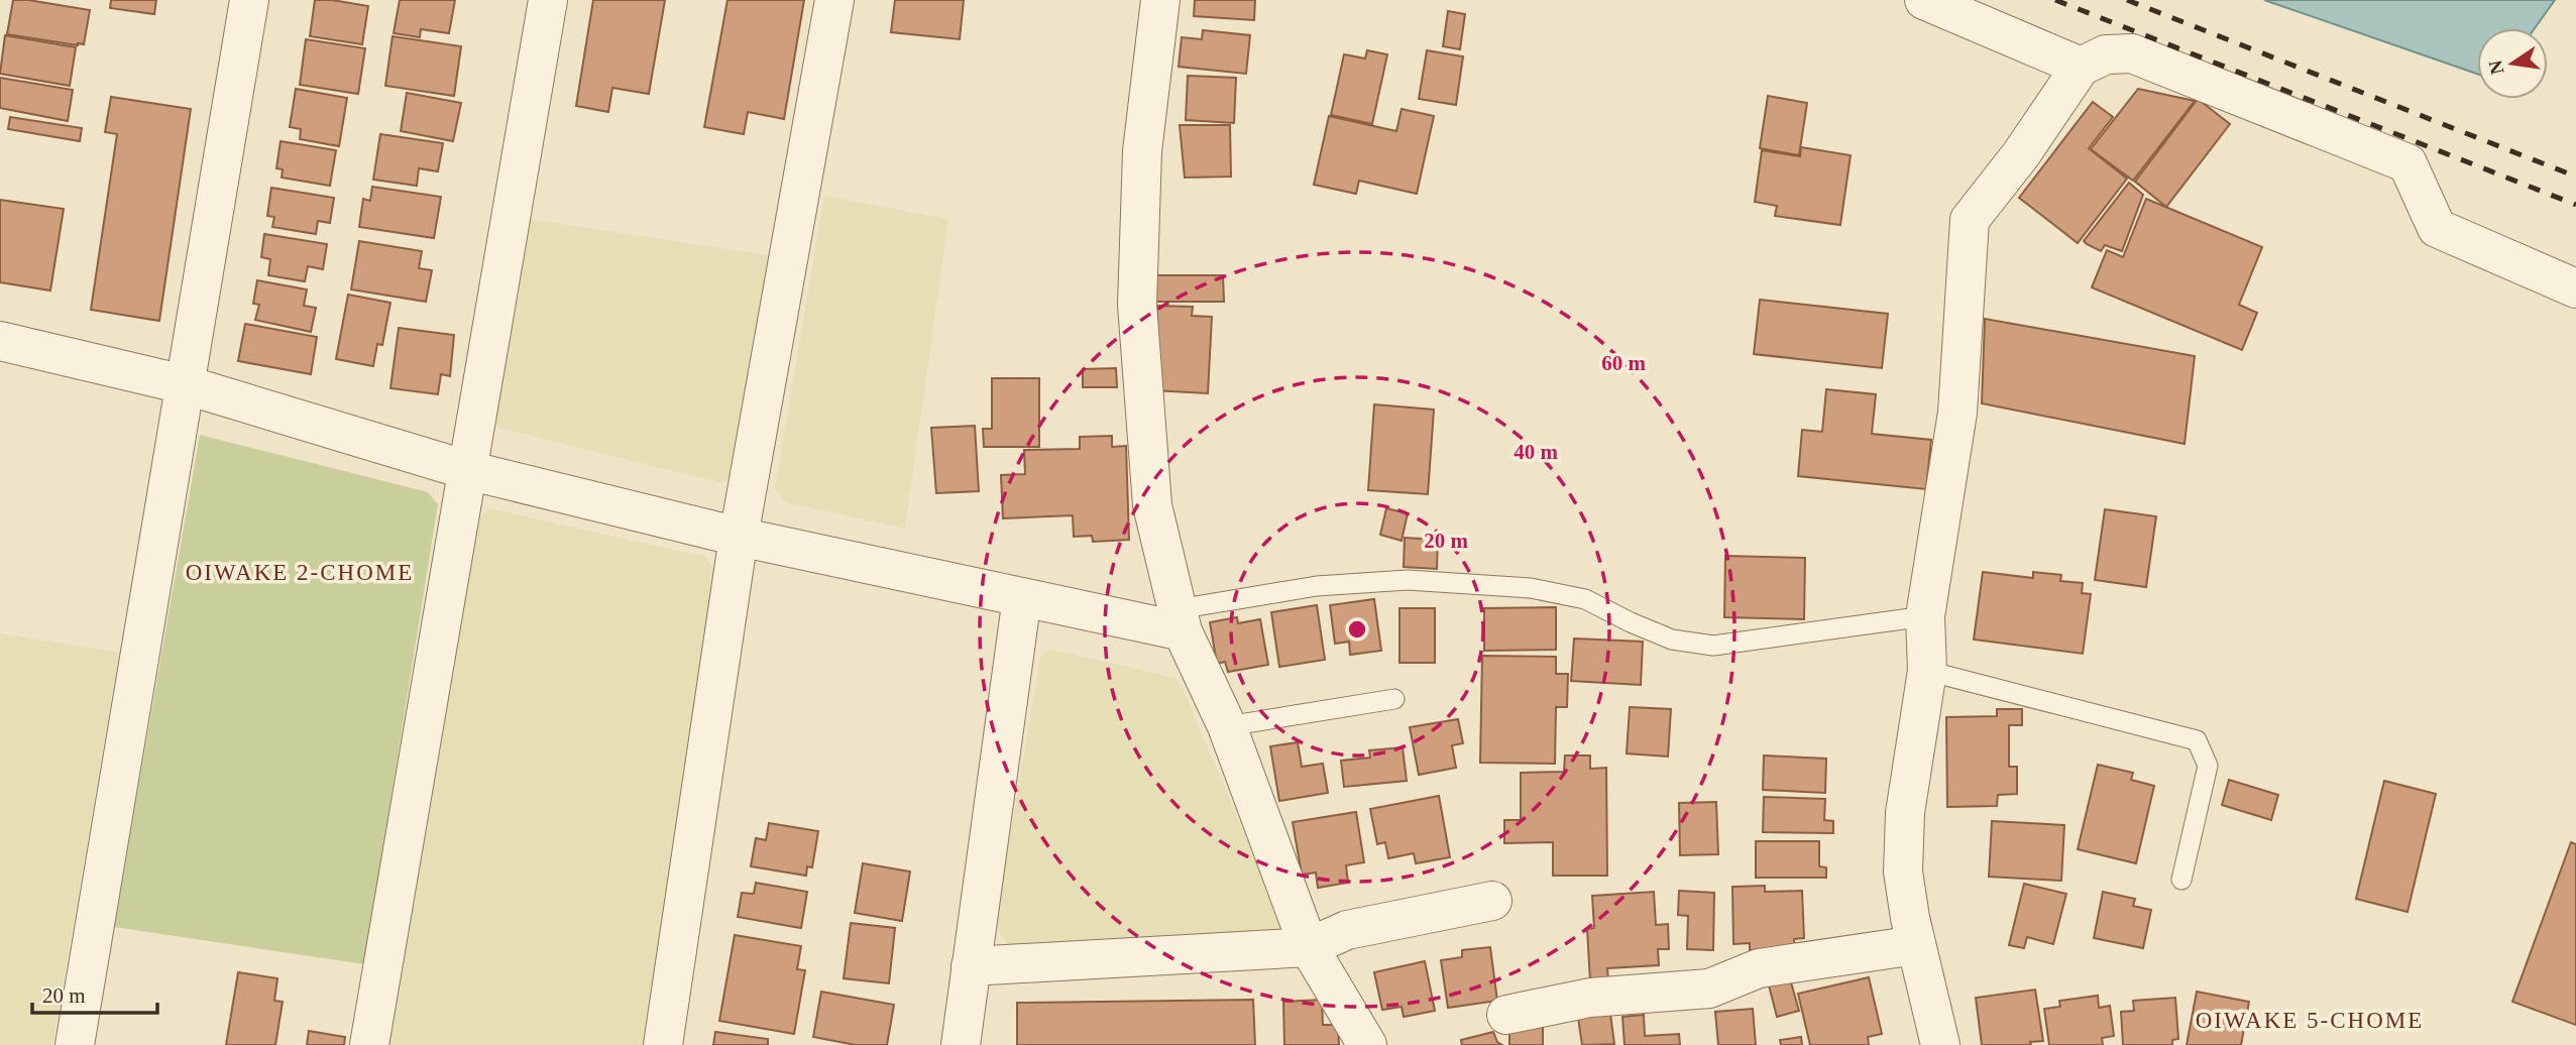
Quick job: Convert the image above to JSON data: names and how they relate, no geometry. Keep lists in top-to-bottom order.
{
  "districts": ["OIWAKE 2-CHOME", "OIWAKE 5-CHOME"],
  "scale_bar": "20 m",
  "north": "left",
  "rings": ["60 m", "40 m", "20 m"]
}
